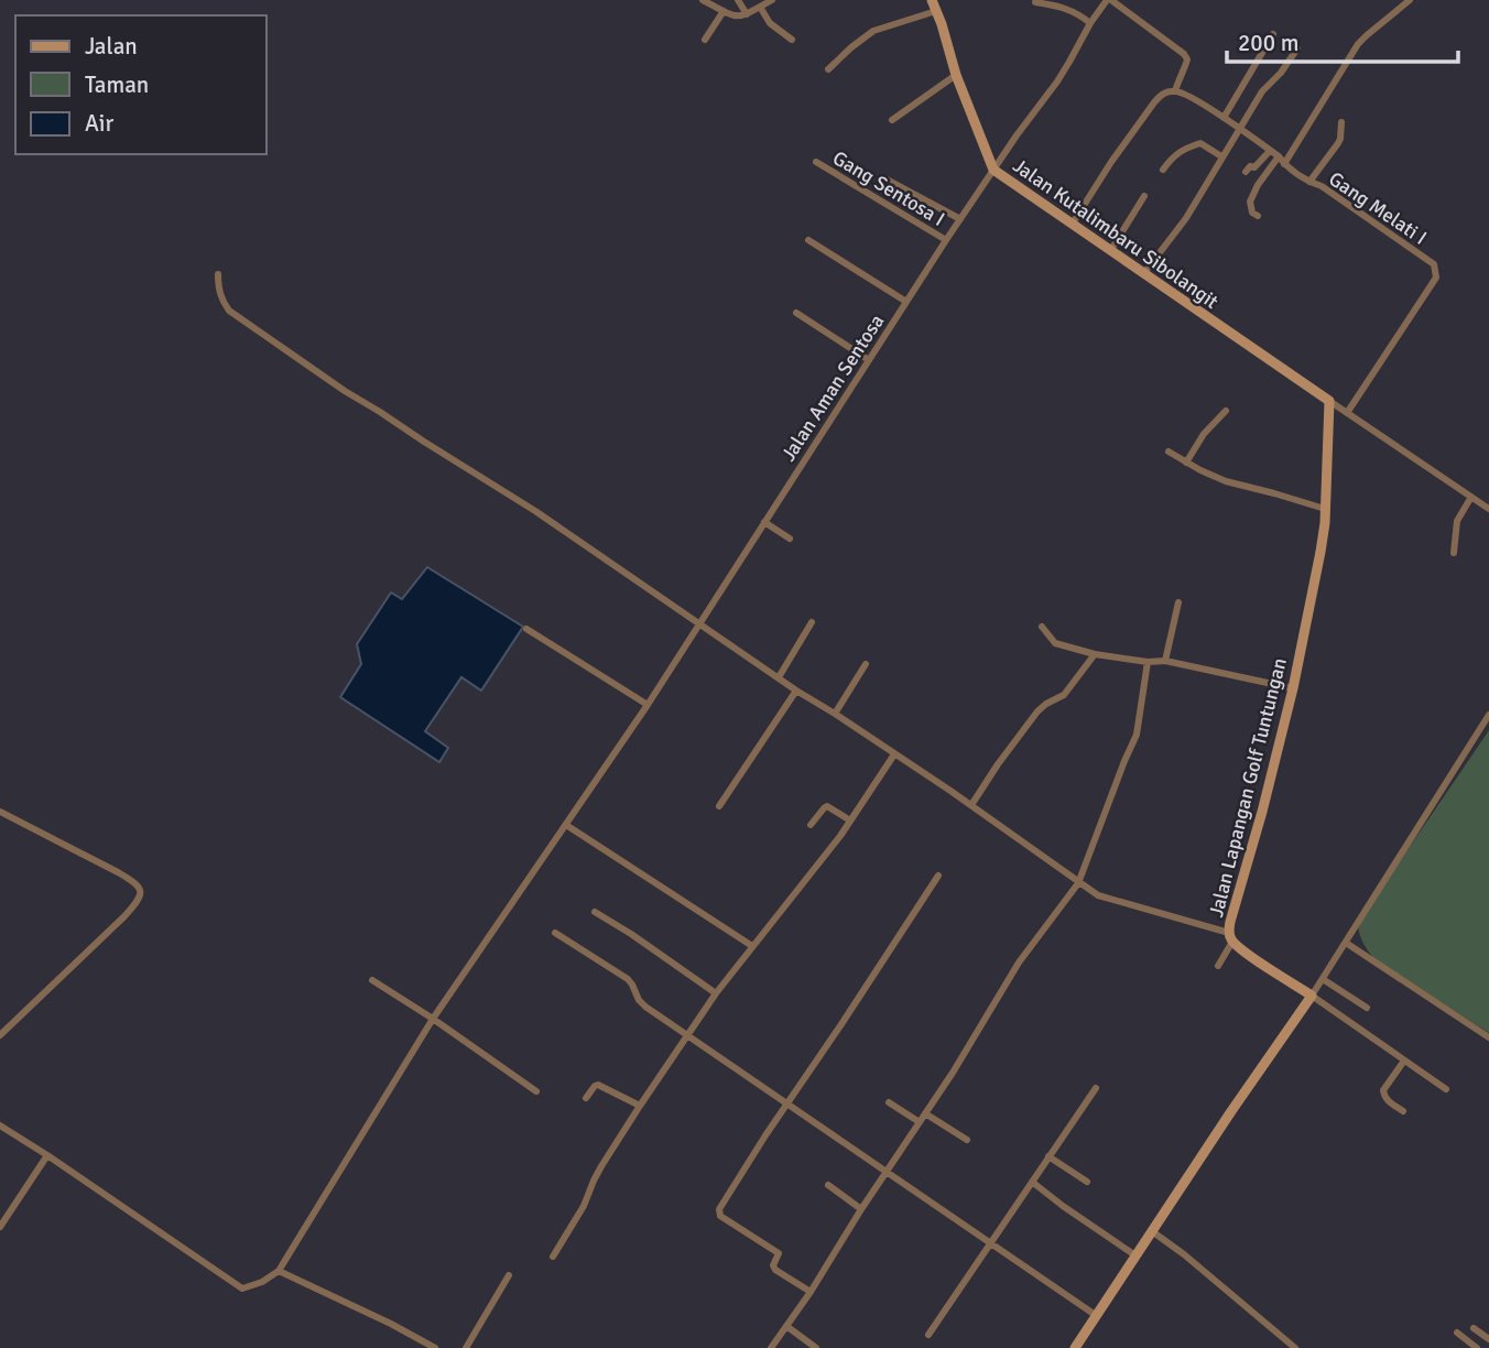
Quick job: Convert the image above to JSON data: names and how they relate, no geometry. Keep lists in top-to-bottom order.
{
  "streets": {
    "street": [
      "Gang Sentosa I",
      "Gang Melati I",
      "Jalan Kutalimbaru Sibolangit",
      "Jalan Aman Sentosa",
      "Jalan Lapangan Golf Tuntungan"
    ]
  },
  "crossings": [
    ["Gang Sentosa I", "Jalan Aman Sentosa"],
    ["Jalan Kutalimbaru Sibolangit", "Jalan Aman Sentosa"],
    ["Jalan Kutalimbaru Sibolangit", "Jalan Lapangan Golf Tuntungan"]
  ],
  "legend": ["Jalan", "Taman", "Air"],
  "scale_bar": "200 m"
}
